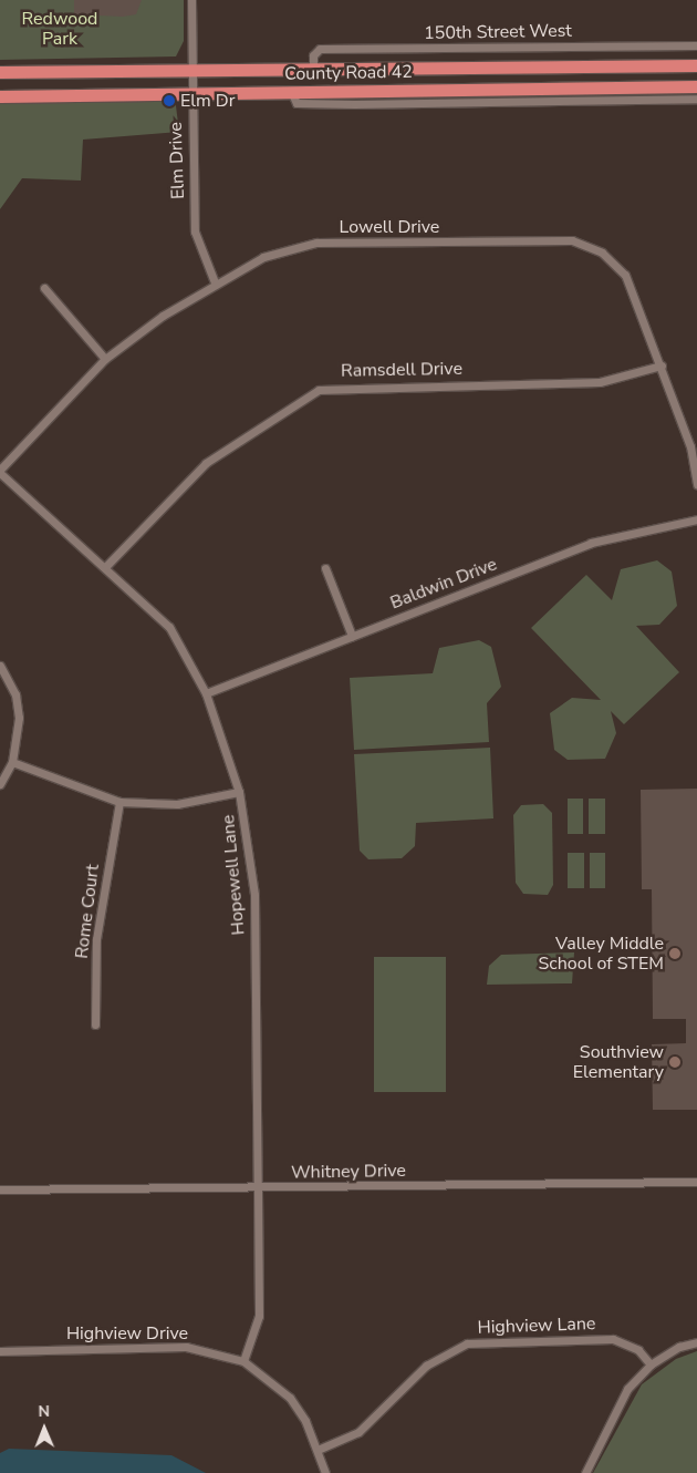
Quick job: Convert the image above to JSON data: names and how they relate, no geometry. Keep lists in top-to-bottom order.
{
  "streets": {
    "highway": ["County Road 42"],
    "street": [
      "150th Street West",
      "Elm Drive",
      "Lowell Drive",
      "Ramsdell Drive",
      "Baldwin Drive",
      "Hopewell Lane",
      "Rome Court",
      "Whitney Drive",
      "Highview Lane",
      "Highview Drive"
    ]
  },
  "crossings": [
    ["150th Street West", "County Road 42"],
    ["County Road 42", "Elm Drive"],
    ["Elm Drive", "Lowell Drive"],
    ["Lowell Drive", "Ramsdell Drive"],
    ["Lowell Drive", "Hopewell Lane"],
    ["Ramsdell Drive", "Hopewell Lane"],
    ["Baldwin Drive", "Hopewell Lane"],
    ["Hopewell Lane", "Whitney Drive"],
    ["Hopewell Lane", "Highview Drive"],
    ["Highview Lane", "Highview Drive"]
  ],
  "parks": ["Redwood Park"],
  "places": ["Elm Dr", "Valley Middle School of STEM", "Southview Elementary"],
  "north": "top"
}
